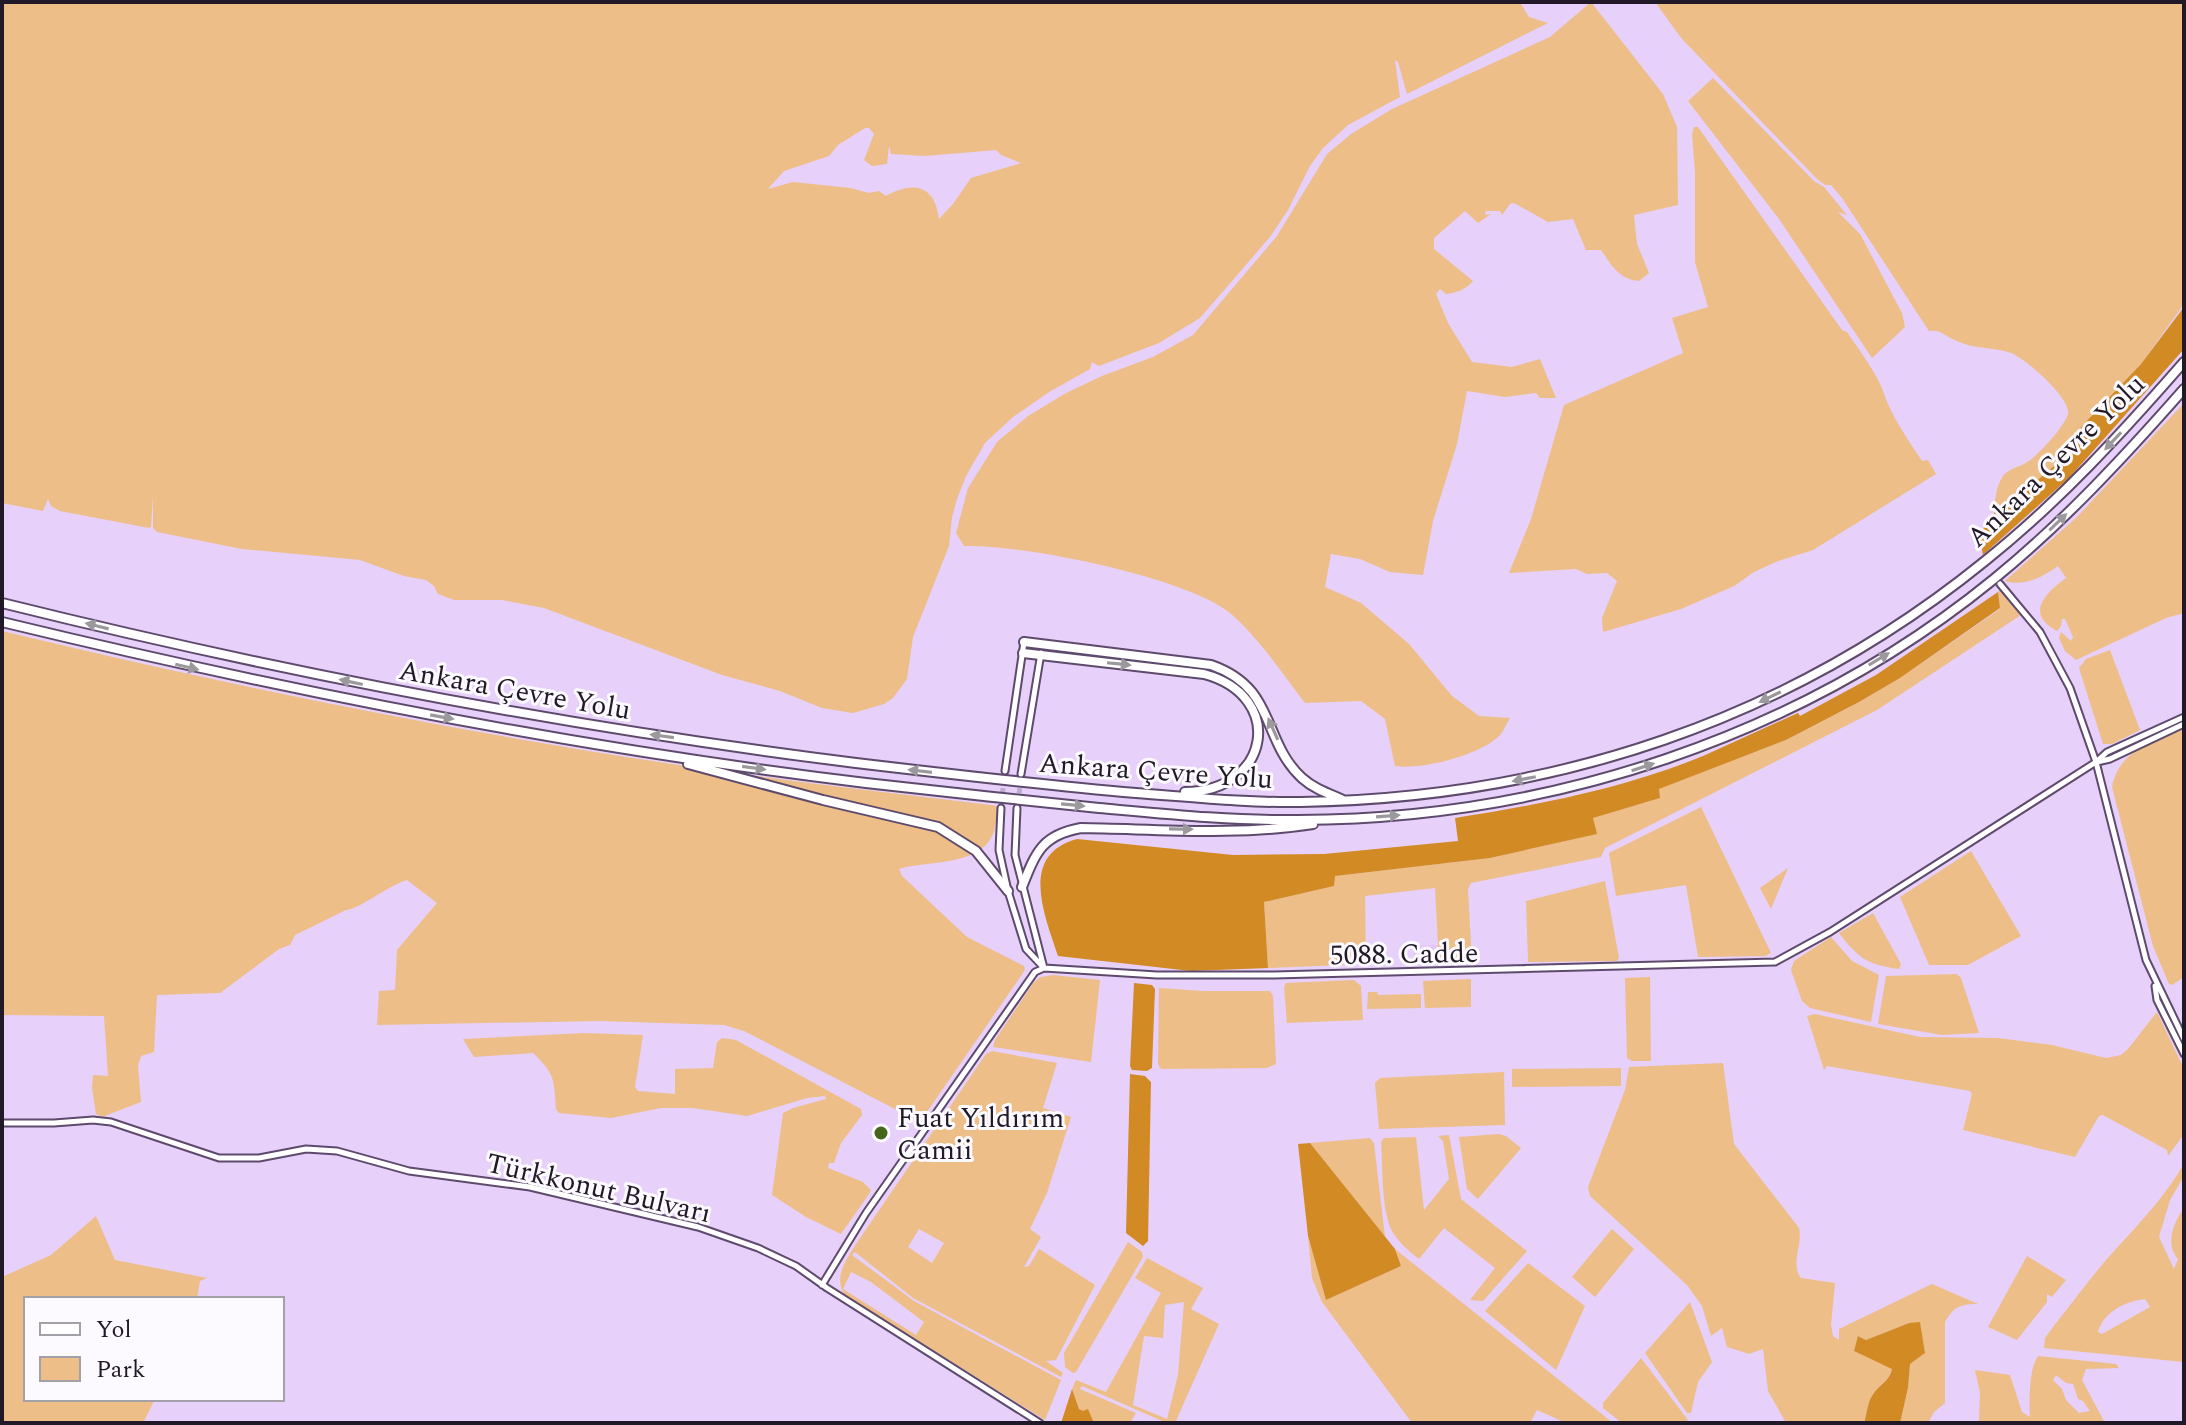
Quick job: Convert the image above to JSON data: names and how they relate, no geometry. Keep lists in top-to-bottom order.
{
  "streets": {
    "highway": ["Ankara Çevre Yolu"],
    "street": ["5088. Cadde", "Türkkonut Bulvarı"]
  },
  "places": ["Fuat Yıldırım Camii"],
  "legend": ["Yol", "Park"]
}
